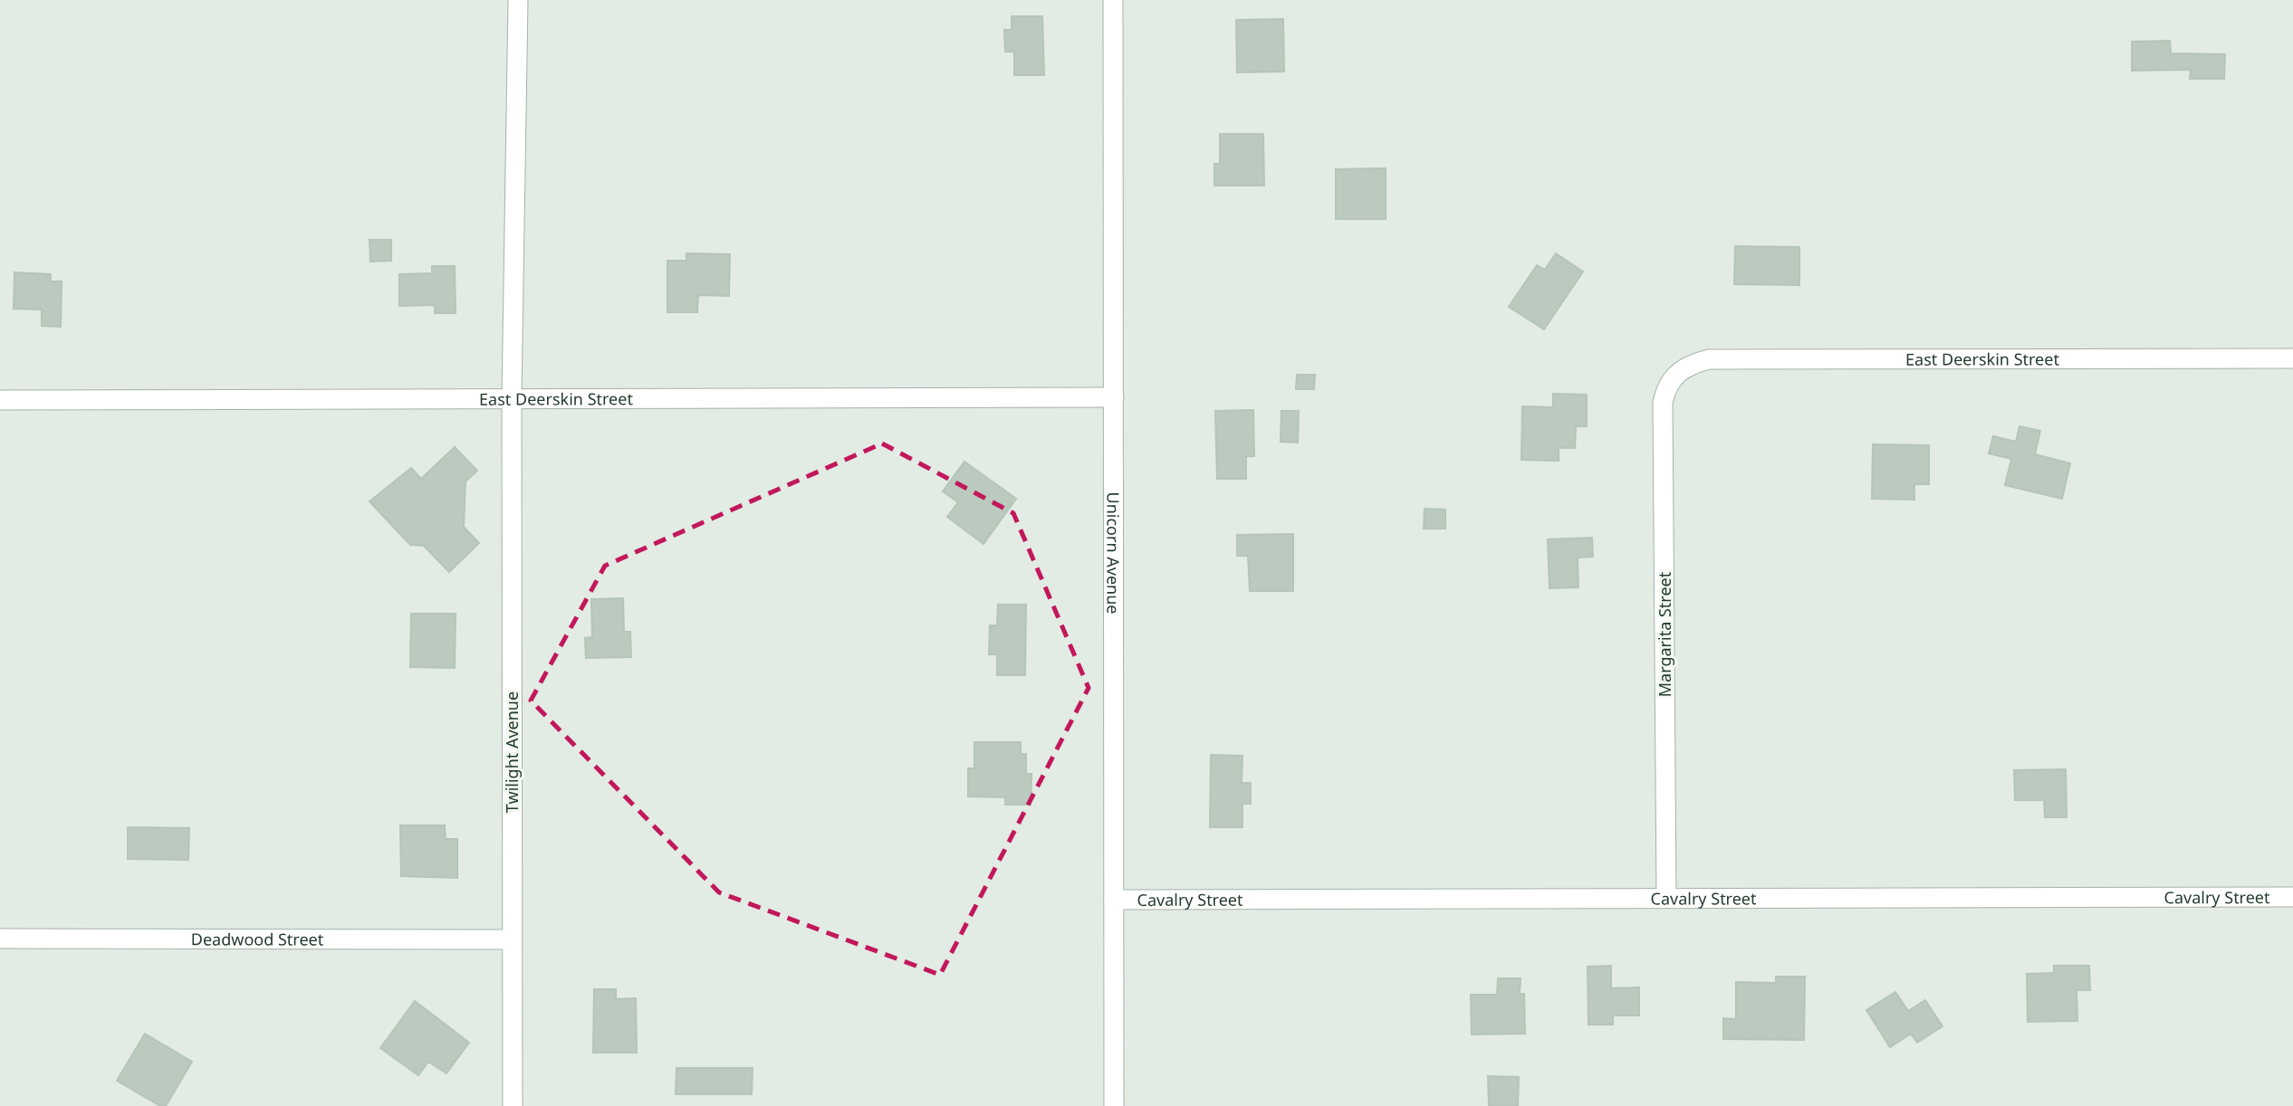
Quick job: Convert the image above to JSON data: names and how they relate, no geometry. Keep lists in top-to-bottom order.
{
  "streets": {
    "street": [
      "East Deerskin Street",
      "Unicorn Avenue",
      "Margarita Street",
      "Twilight Avenue",
      "Cavalry Street",
      "Deadwood Street"
    ]
  },
  "crossings": [
    ["East Deerskin Street", "Unicorn Avenue"],
    ["East Deerskin Street", "Margarita Street"],
    ["East Deerskin Street", "Twilight Avenue"],
    ["Unicorn Avenue", "Cavalry Street"],
    ["Margarita Street", "Cavalry Street"],
    ["Twilight Avenue", "Deadwood Street"]
  ]
}
